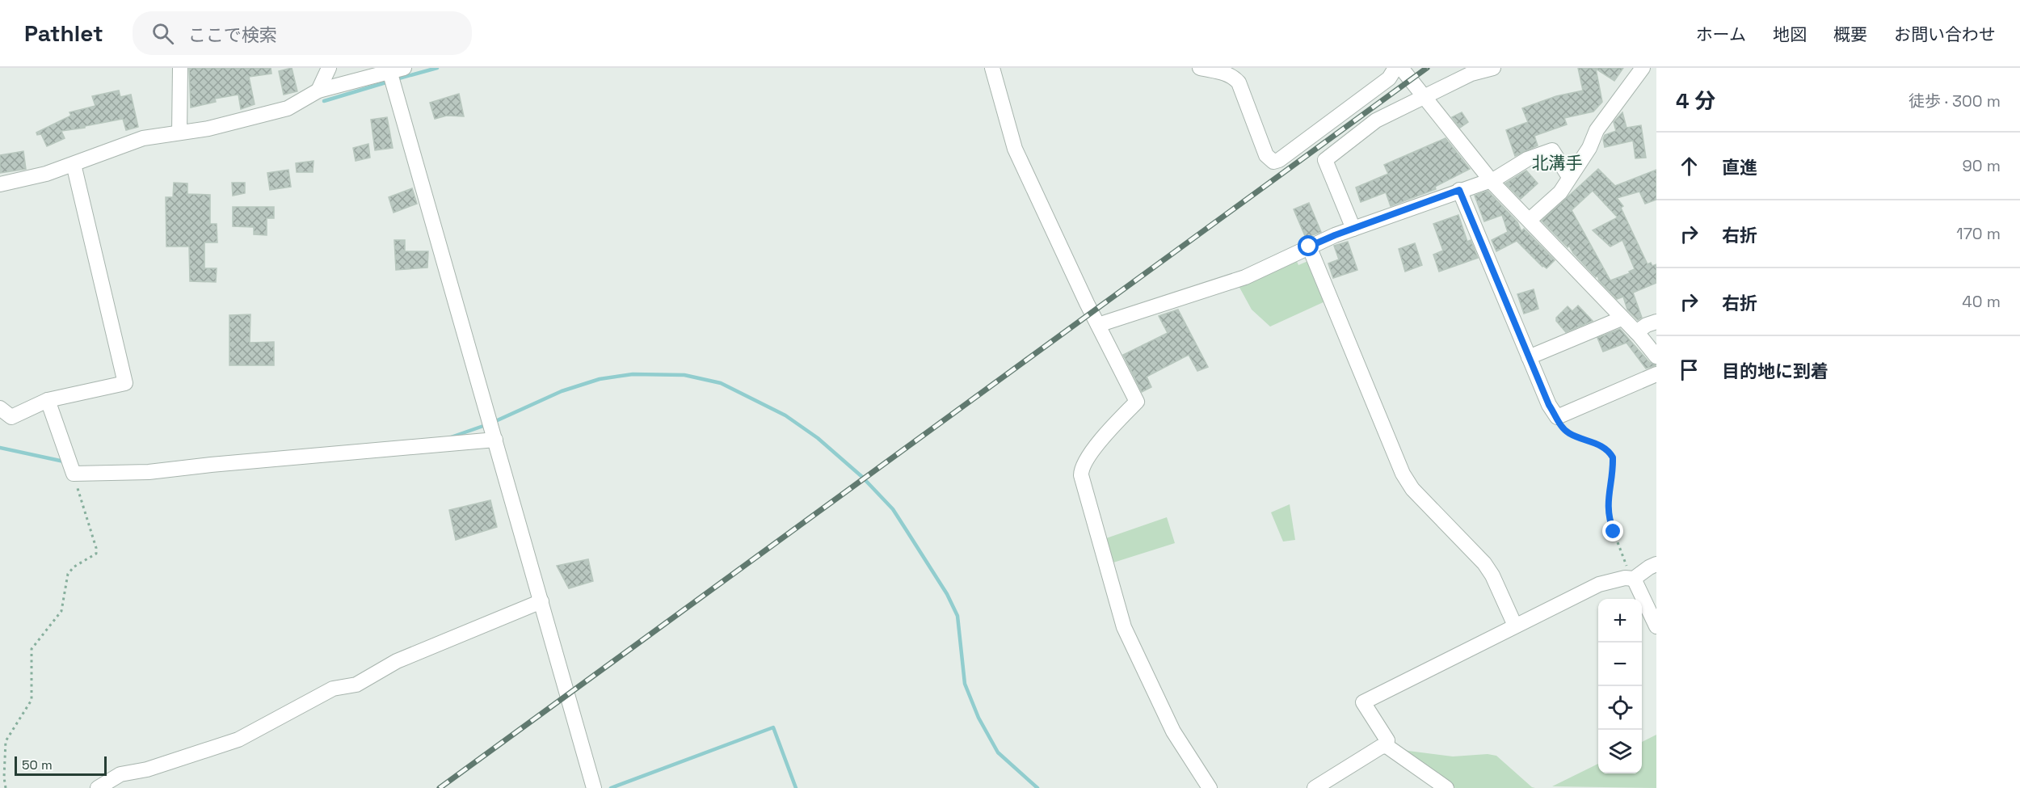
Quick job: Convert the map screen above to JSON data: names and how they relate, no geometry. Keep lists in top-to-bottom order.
{
  "districts": ["北溝手"],
  "scale_bar": "50 m",
  "page": {
    "header": "Pathlet",
    "search": "ここで検索",
    "nav": [
      "ホーム",
      "地図",
      "概要",
      "お問い合わせ"
    ],
    "heading": ["4 分", "徒歩 · 300 m"],
    "list": [
      ["直進", "90 m"],
      ["右折", "170 m"],
      ["右折", "40 m"],
      "目的地に到着"
    ],
    "map_buttons": ["+", "−"],
    "scale": "50 m"
  }
}
